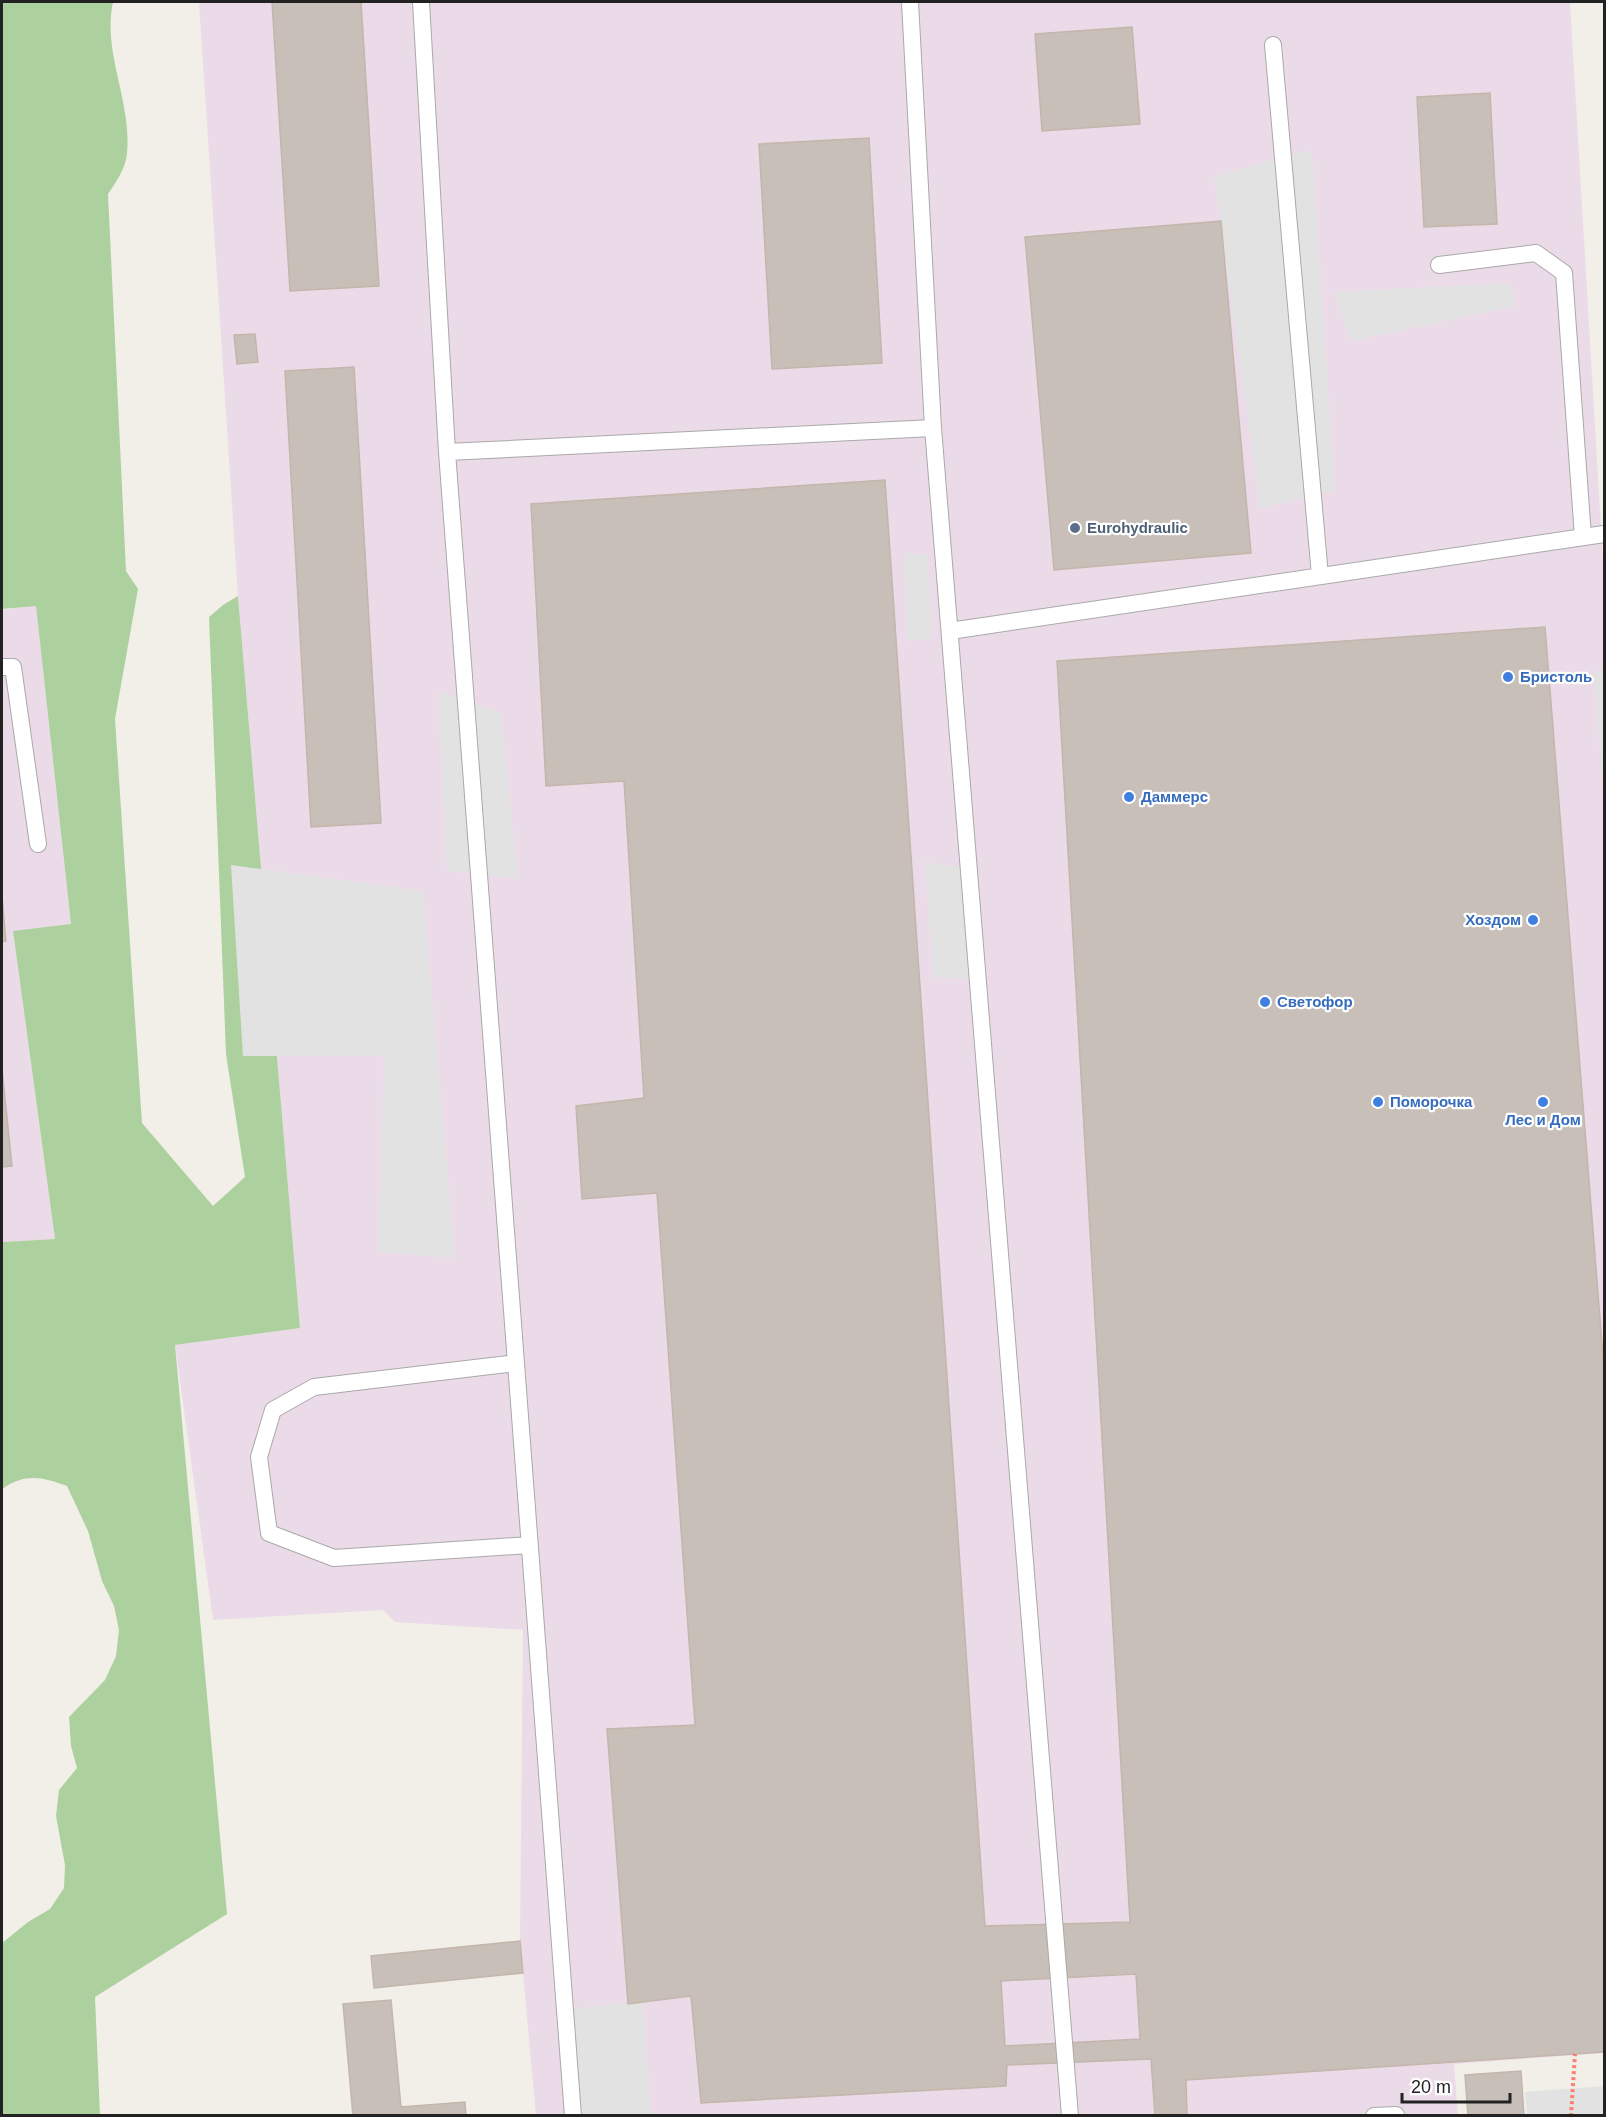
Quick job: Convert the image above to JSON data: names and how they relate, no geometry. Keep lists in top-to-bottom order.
{
  "places": [
    "Eurohydraulic",
    "Бристоль",
    "Даммерс",
    "Хоздом",
    "Светофор",
    "Поморочка",
    "Лес и Дом"
  ],
  "scale_bar": "20 m"
}
